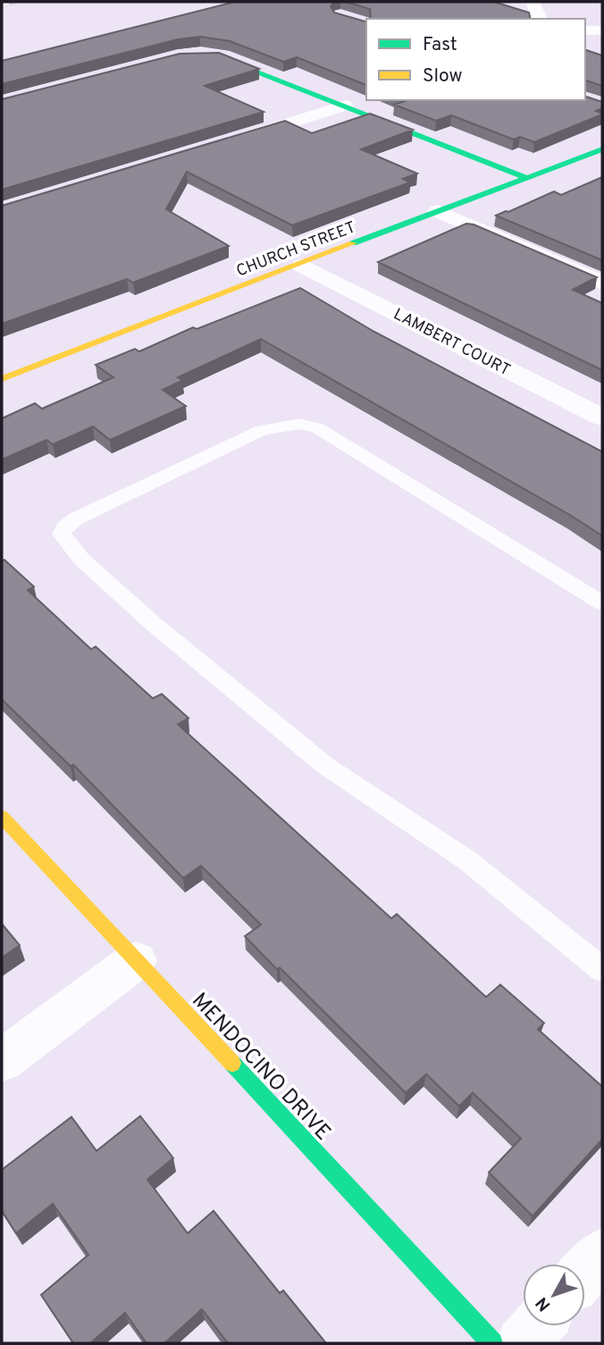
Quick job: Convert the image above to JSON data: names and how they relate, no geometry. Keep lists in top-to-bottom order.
{
  "streets": {
    "street": ["CHURCH STREET", "LAMBERT COURT", "MENDOCINO DRIVE"]
  },
  "crossings": [
    ["CHURCH STREET", "LAMBERT COURT"]
  ],
  "legend": ["Fast", "Slow"],
  "north": "bottom left"
}
